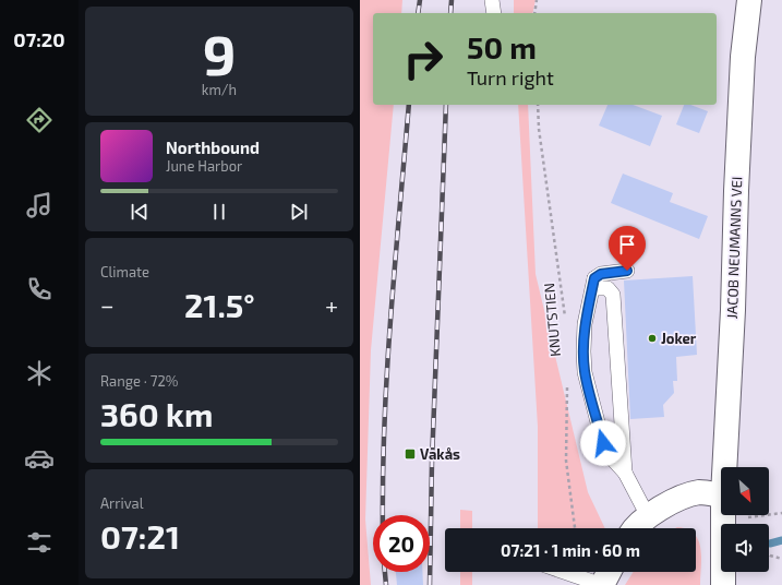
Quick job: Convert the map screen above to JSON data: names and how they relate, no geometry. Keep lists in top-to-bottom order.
{
  "streets": {
    "street": ["JACOB NEUMANNS VEI"],
    "path": ["KNUTSTIEN"]
  },
  "places": {
    "other": ["Joker"],
    "transit": ["Vakås"]
  },
  "north": "bottom right",
  "page": {
    "tabs": "07:20",
    "tile": [
      ["9", "km/h"],
      "Climate",
      ["Range · 72%", "360 km"],
      ["Arrival", "07:21"]
    ],
    "turn": ["50 m", "Turn right"],
    "song": ["Northbound", "June Harbor"],
    "heat": ["−", "21.5°", "+"],
    "limit": "20",
    "trip": "07:21 · 1 min · 60 m"
  }
}
